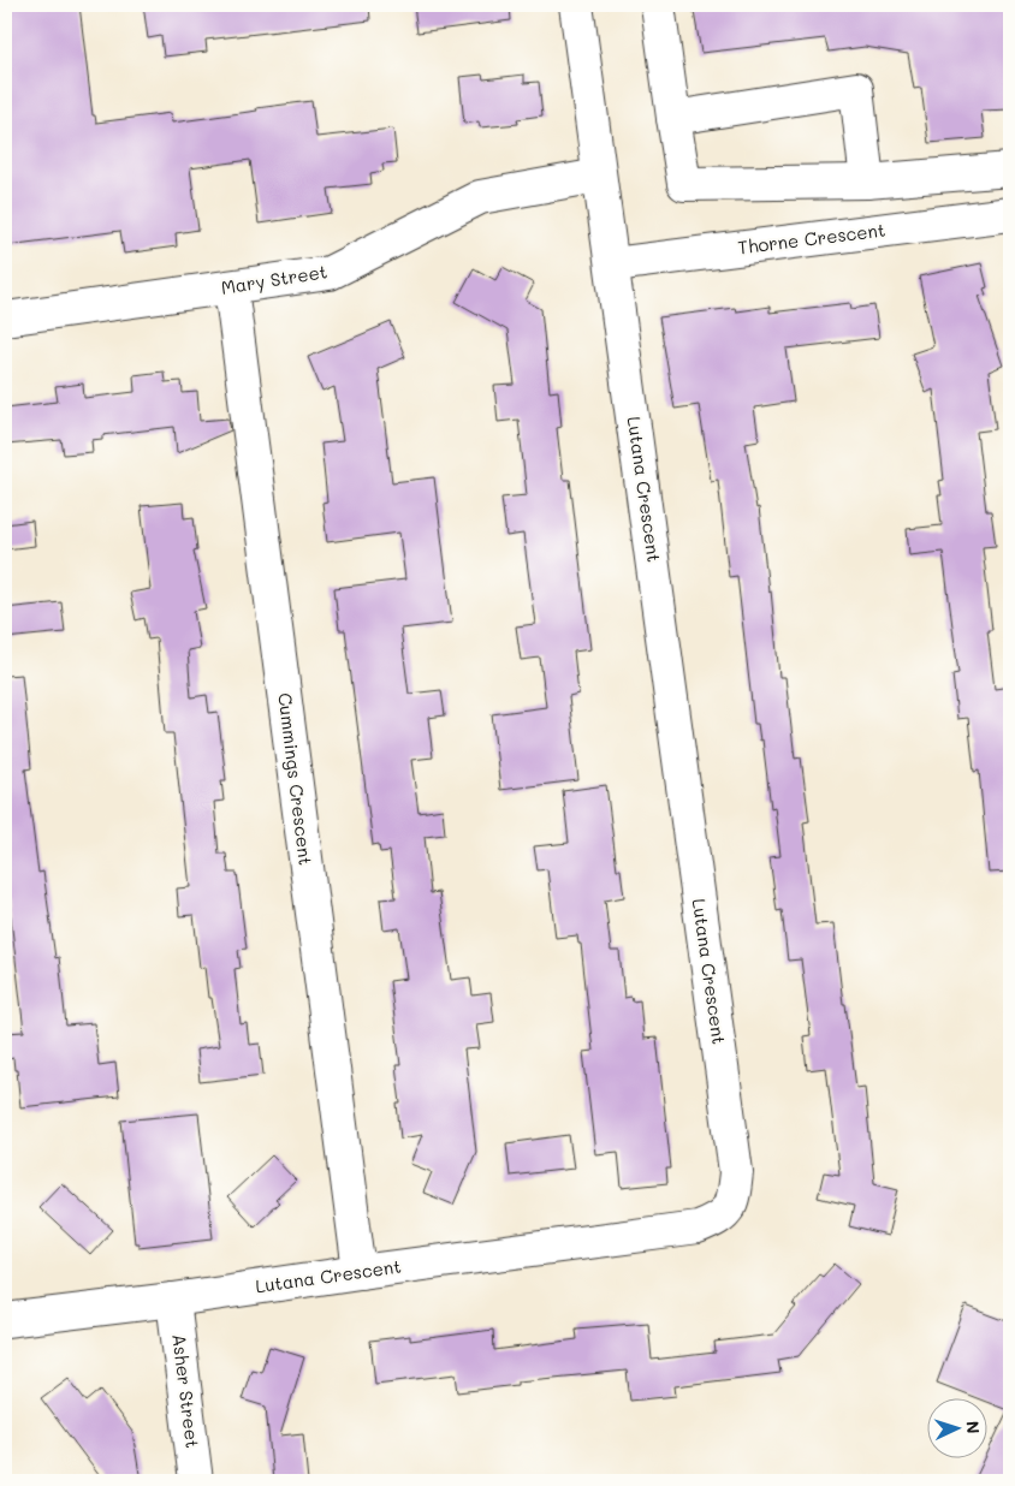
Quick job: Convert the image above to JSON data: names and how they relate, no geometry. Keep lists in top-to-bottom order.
{
  "streets": {
    "street": [
      "Thorne Crescent",
      "Mary Street",
      "Lutana Crescent",
      "Cummings Crescent",
      "Asher Street"
    ]
  },
  "crossings": [
    ["Thorne Crescent", "Lutana Crescent"],
    ["Mary Street", "Lutana Crescent"],
    ["Mary Street", "Cummings Crescent"],
    ["Lutana Crescent", "Cummings Crescent"],
    ["Lutana Crescent", "Asher Street"]
  ],
  "north": "right"
}
